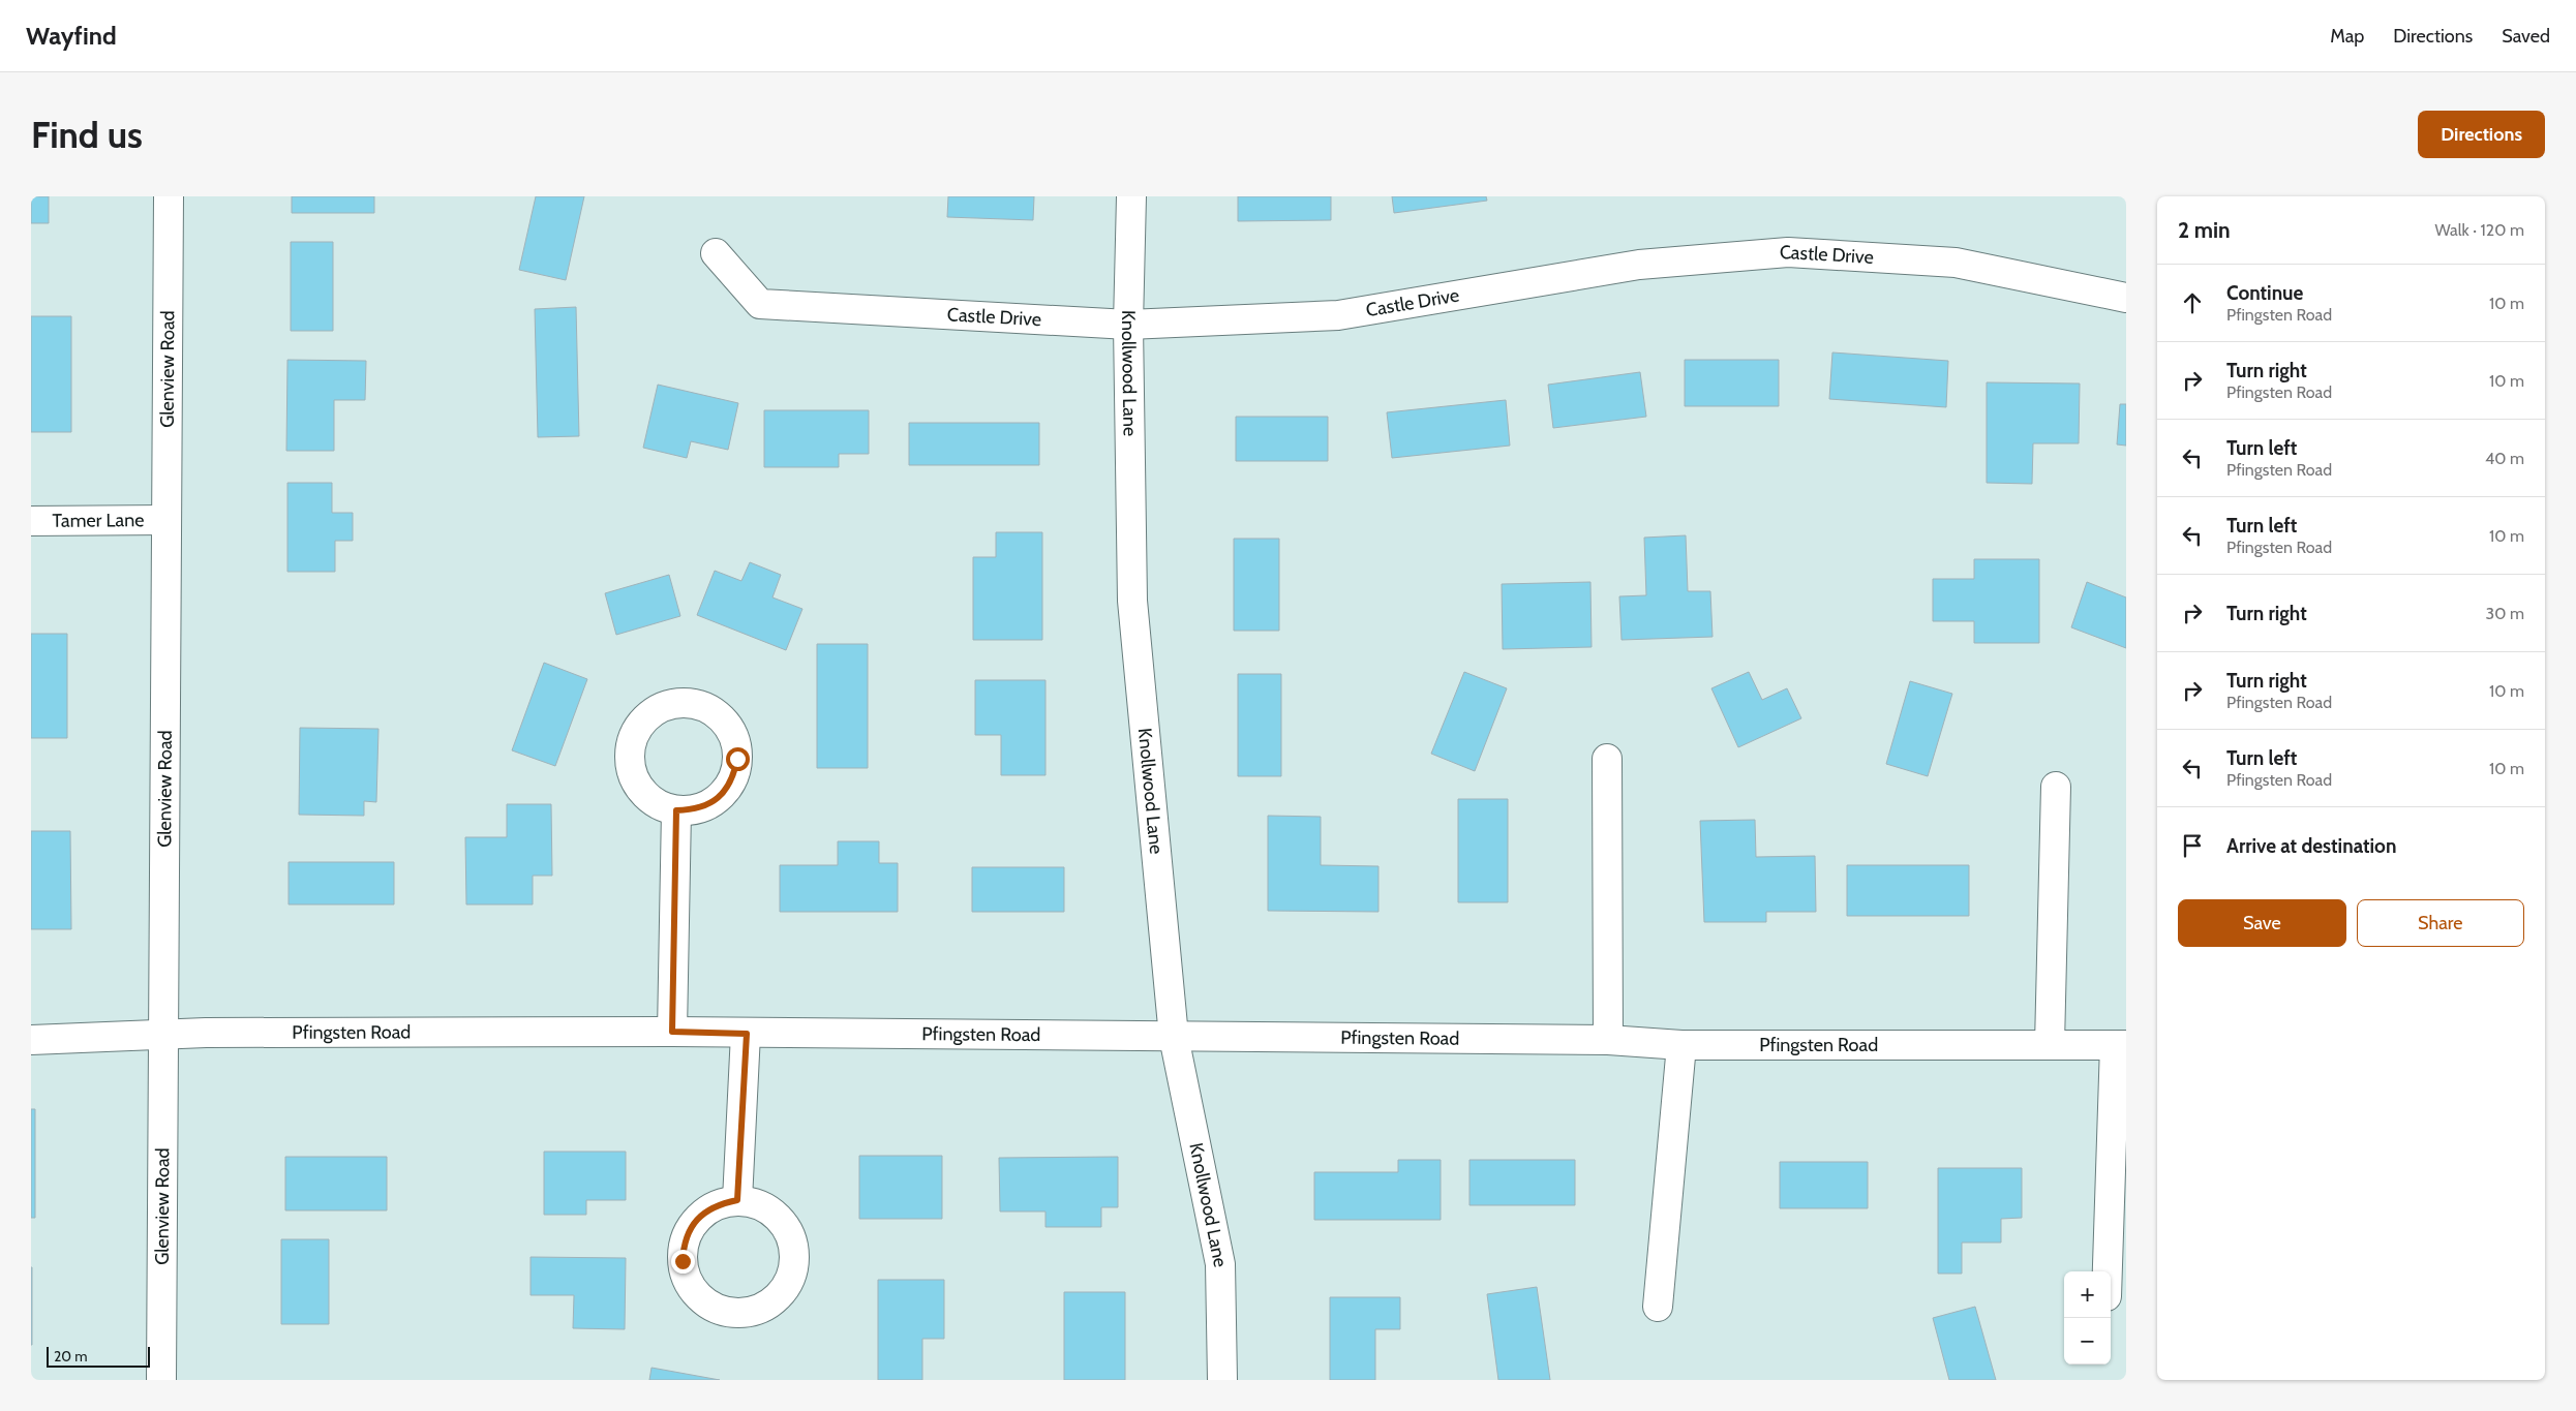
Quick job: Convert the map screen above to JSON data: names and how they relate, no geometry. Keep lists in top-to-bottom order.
{
  "streets": {
    "street": [
      "Castle Drive",
      "Glenview Road",
      "Knollwood Lane",
      "Tamer Lane",
      "Pfingsten Road"
    ]
  },
  "crossings": [
    ["Castle Drive", "Knollwood Lane"],
    ["Glenview Road", "Tamer Lane"],
    ["Glenview Road", "Pfingsten Road"],
    ["Knollwood Lane", "Pfingsten Road"]
  ],
  "scale_bar": "20 m",
  "page": {
    "header": "Wayfind",
    "nav": ["Map", "Directions", "Saved"],
    "buttons": [
      "Directions",
      ["Save", "Share"]
    ],
    "title": "Find us",
    "heading": ["2 min", "Walk · 120 m"],
    "list": [
      ["Continue", "Pfingsten Road", "10 m"],
      ["Turn right", "Pfingsten Road", "10 m"],
      ["Turn left", "Pfingsten Road", "40 m"],
      ["Turn left", "Pfingsten Road", "10 m"],
      ["Turn right", "30 m"],
      ["Turn right", "Pfingsten Road", "10 m"],
      ["Turn left", "Pfingsten Road", "10 m"],
      "Arrive at destination"
    ],
    "map_buttons": ["+", "−"],
    "scale": "20 m"
  }
}
